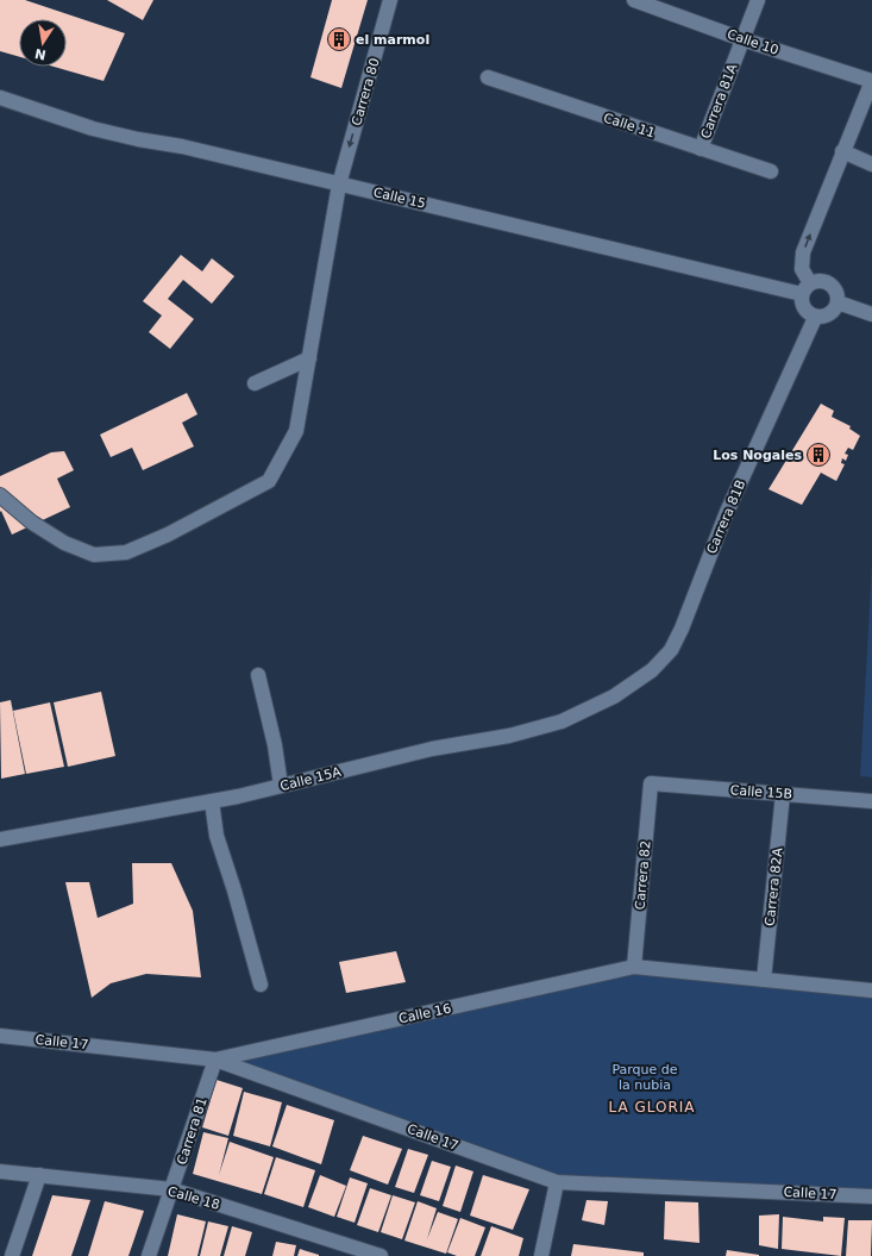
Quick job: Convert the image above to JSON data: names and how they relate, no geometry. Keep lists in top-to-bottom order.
{
  "streets": {
    "street": [
      "Calle 10",
      "Carrera 80",
      "Carrera 81A",
      "Calle 11",
      "Calle 15",
      "Carrera 81B",
      "Calle 15A",
      "Calle 15B",
      "Carrera 82",
      "Carrera 82A",
      "Calle 16",
      "Calle 17",
      "Carrera 81",
      "Calle 18"
    ]
  },
  "crossings": [
    ["Calle 10", "Carrera 81A"],
    ["Carrera 80", "Calle 15"],
    ["Carrera 81A", "Calle 11"],
    ["Calle 15", "Carrera 81B"],
    ["Carrera 81B", "Calle 15A"],
    ["Calle 15B", "Carrera 82"],
    ["Calle 15B", "Carrera 82A"],
    ["Carrera 82", "Calle 16"],
    ["Carrera 82A", "Calle 16"],
    ["Calle 16", "Calle 17"],
    ["Calle 16", "Carrera 81"],
    ["Calle 17", "Carrera 81"],
    ["Carrera 81", "Calle 18"]
  ],
  "districts": ["LA GLORIA"],
  "parks": ["Parque de la nubia"],
  "places": {
    "building": ["el marmol", "Los Nogales"]
  },
  "north": "bottom"
}
